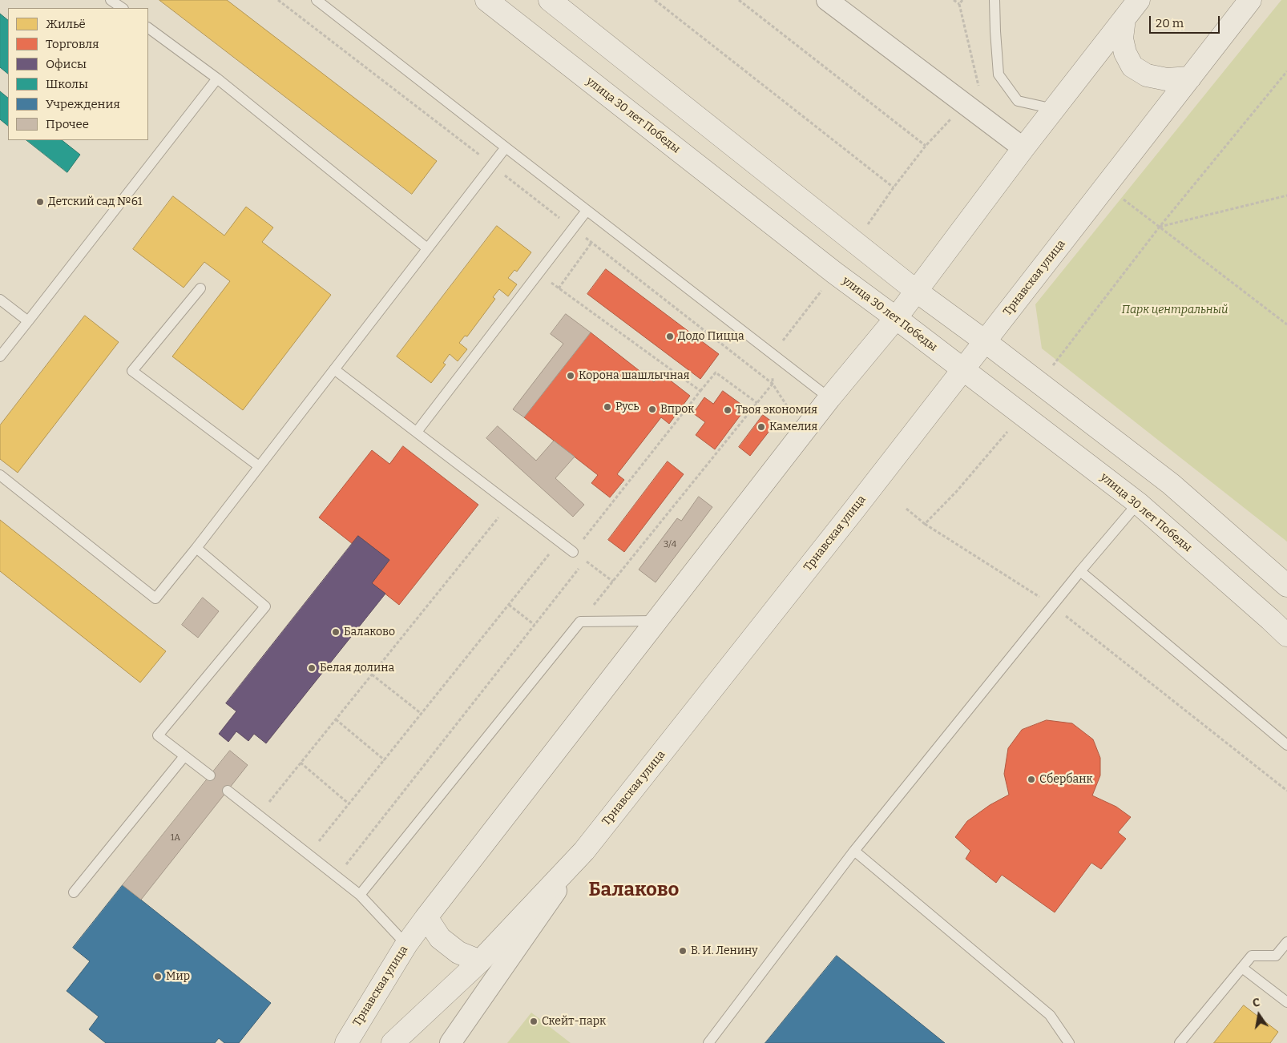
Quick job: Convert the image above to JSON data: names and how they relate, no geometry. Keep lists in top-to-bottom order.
{
  "streets": {
    "main road": ["улица 30 лет Победы", "Трнавская улица"]
  },
  "crossings": [
    ["улица 30 лет Победы", "Трнавская улица"]
  ],
  "districts": ["Балаково"],
  "parks": ["Парк центральный"],
  "places": [
    "Детский сад №61",
    "Додо Пицца",
    "Корона шашлычная",
    "Русь",
    "Впрок",
    "Твоя экономия",
    "Камелия",
    "Балаково",
    "Белая долина",
    "Сбербанк",
    "В. И. Ленину",
    "Мир",
    "Скейт-парк"
  ],
  "house_numbers": ["3/4", "1А"],
  "legend": [
    "Жильё",
    "Торговля",
    "Офисы",
    "Школы",
    "Учреждения",
    "Прочее"
  ],
  "scale_bar": "20 m",
  "north": "top"
}
